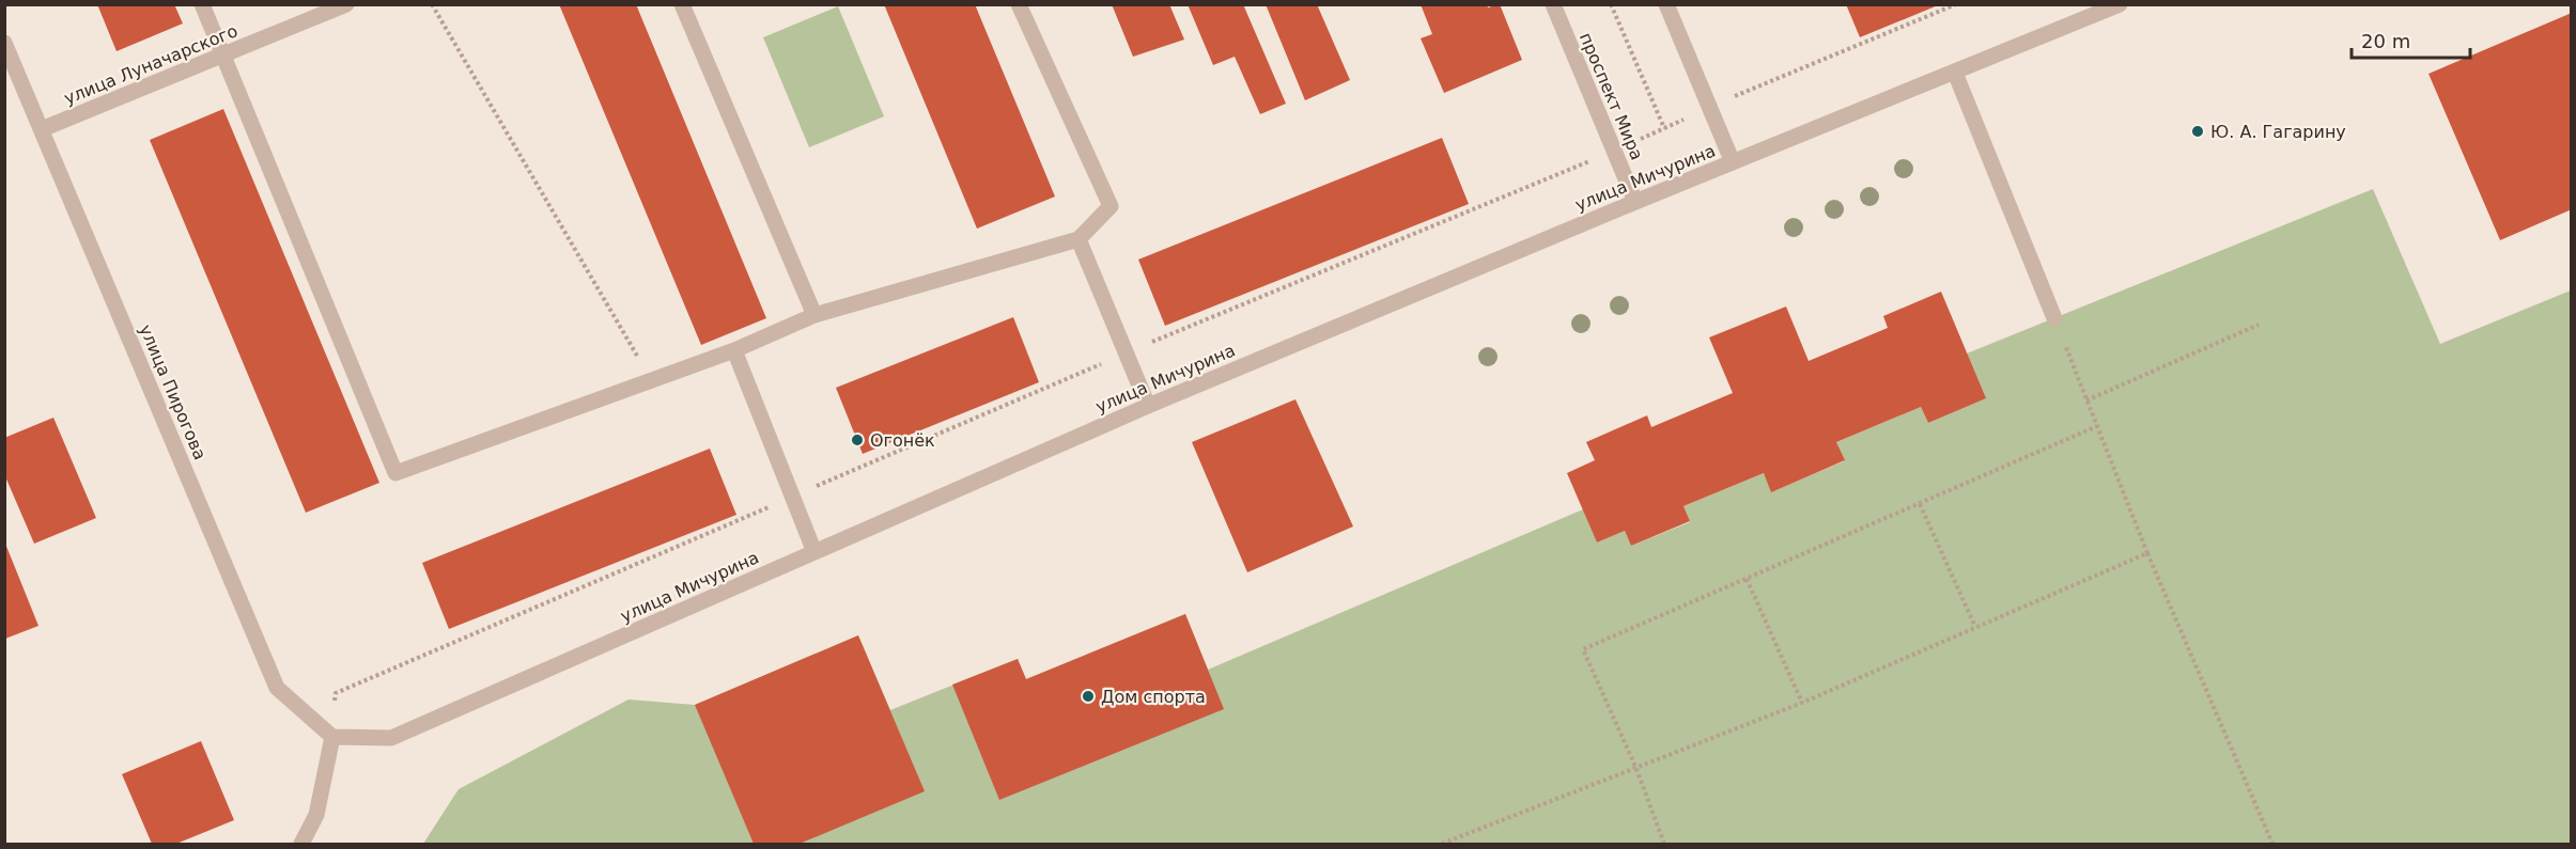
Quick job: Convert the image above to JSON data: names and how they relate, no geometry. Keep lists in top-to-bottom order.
{
  "streets": {
    "street": [
      "улица Луначарского",
      "проспект Мира",
      "улица Мичурина",
      "улица Пирогова"
    ]
  },
  "crossings": [
    ["улица Луначарского", "улица Пирогова"],
    ["проспект Мира", "улица Мичурина"],
    ["улица Мичурина", "улица Пирогова"]
  ],
  "places": ["Ю. А. Гагарину", "Огонёк", "Дом спорта"],
  "scale_bar": "20 m"
}
